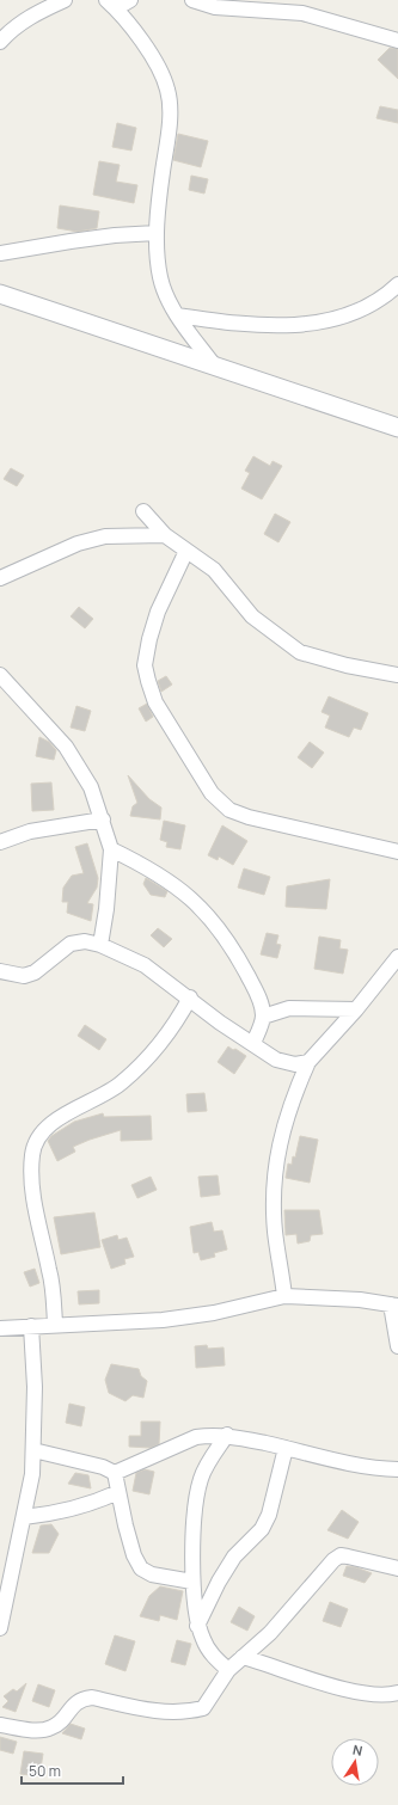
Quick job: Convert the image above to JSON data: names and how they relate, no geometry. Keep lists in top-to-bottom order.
{
  "scale_bar": "50 m",
  "north": "top"
}
